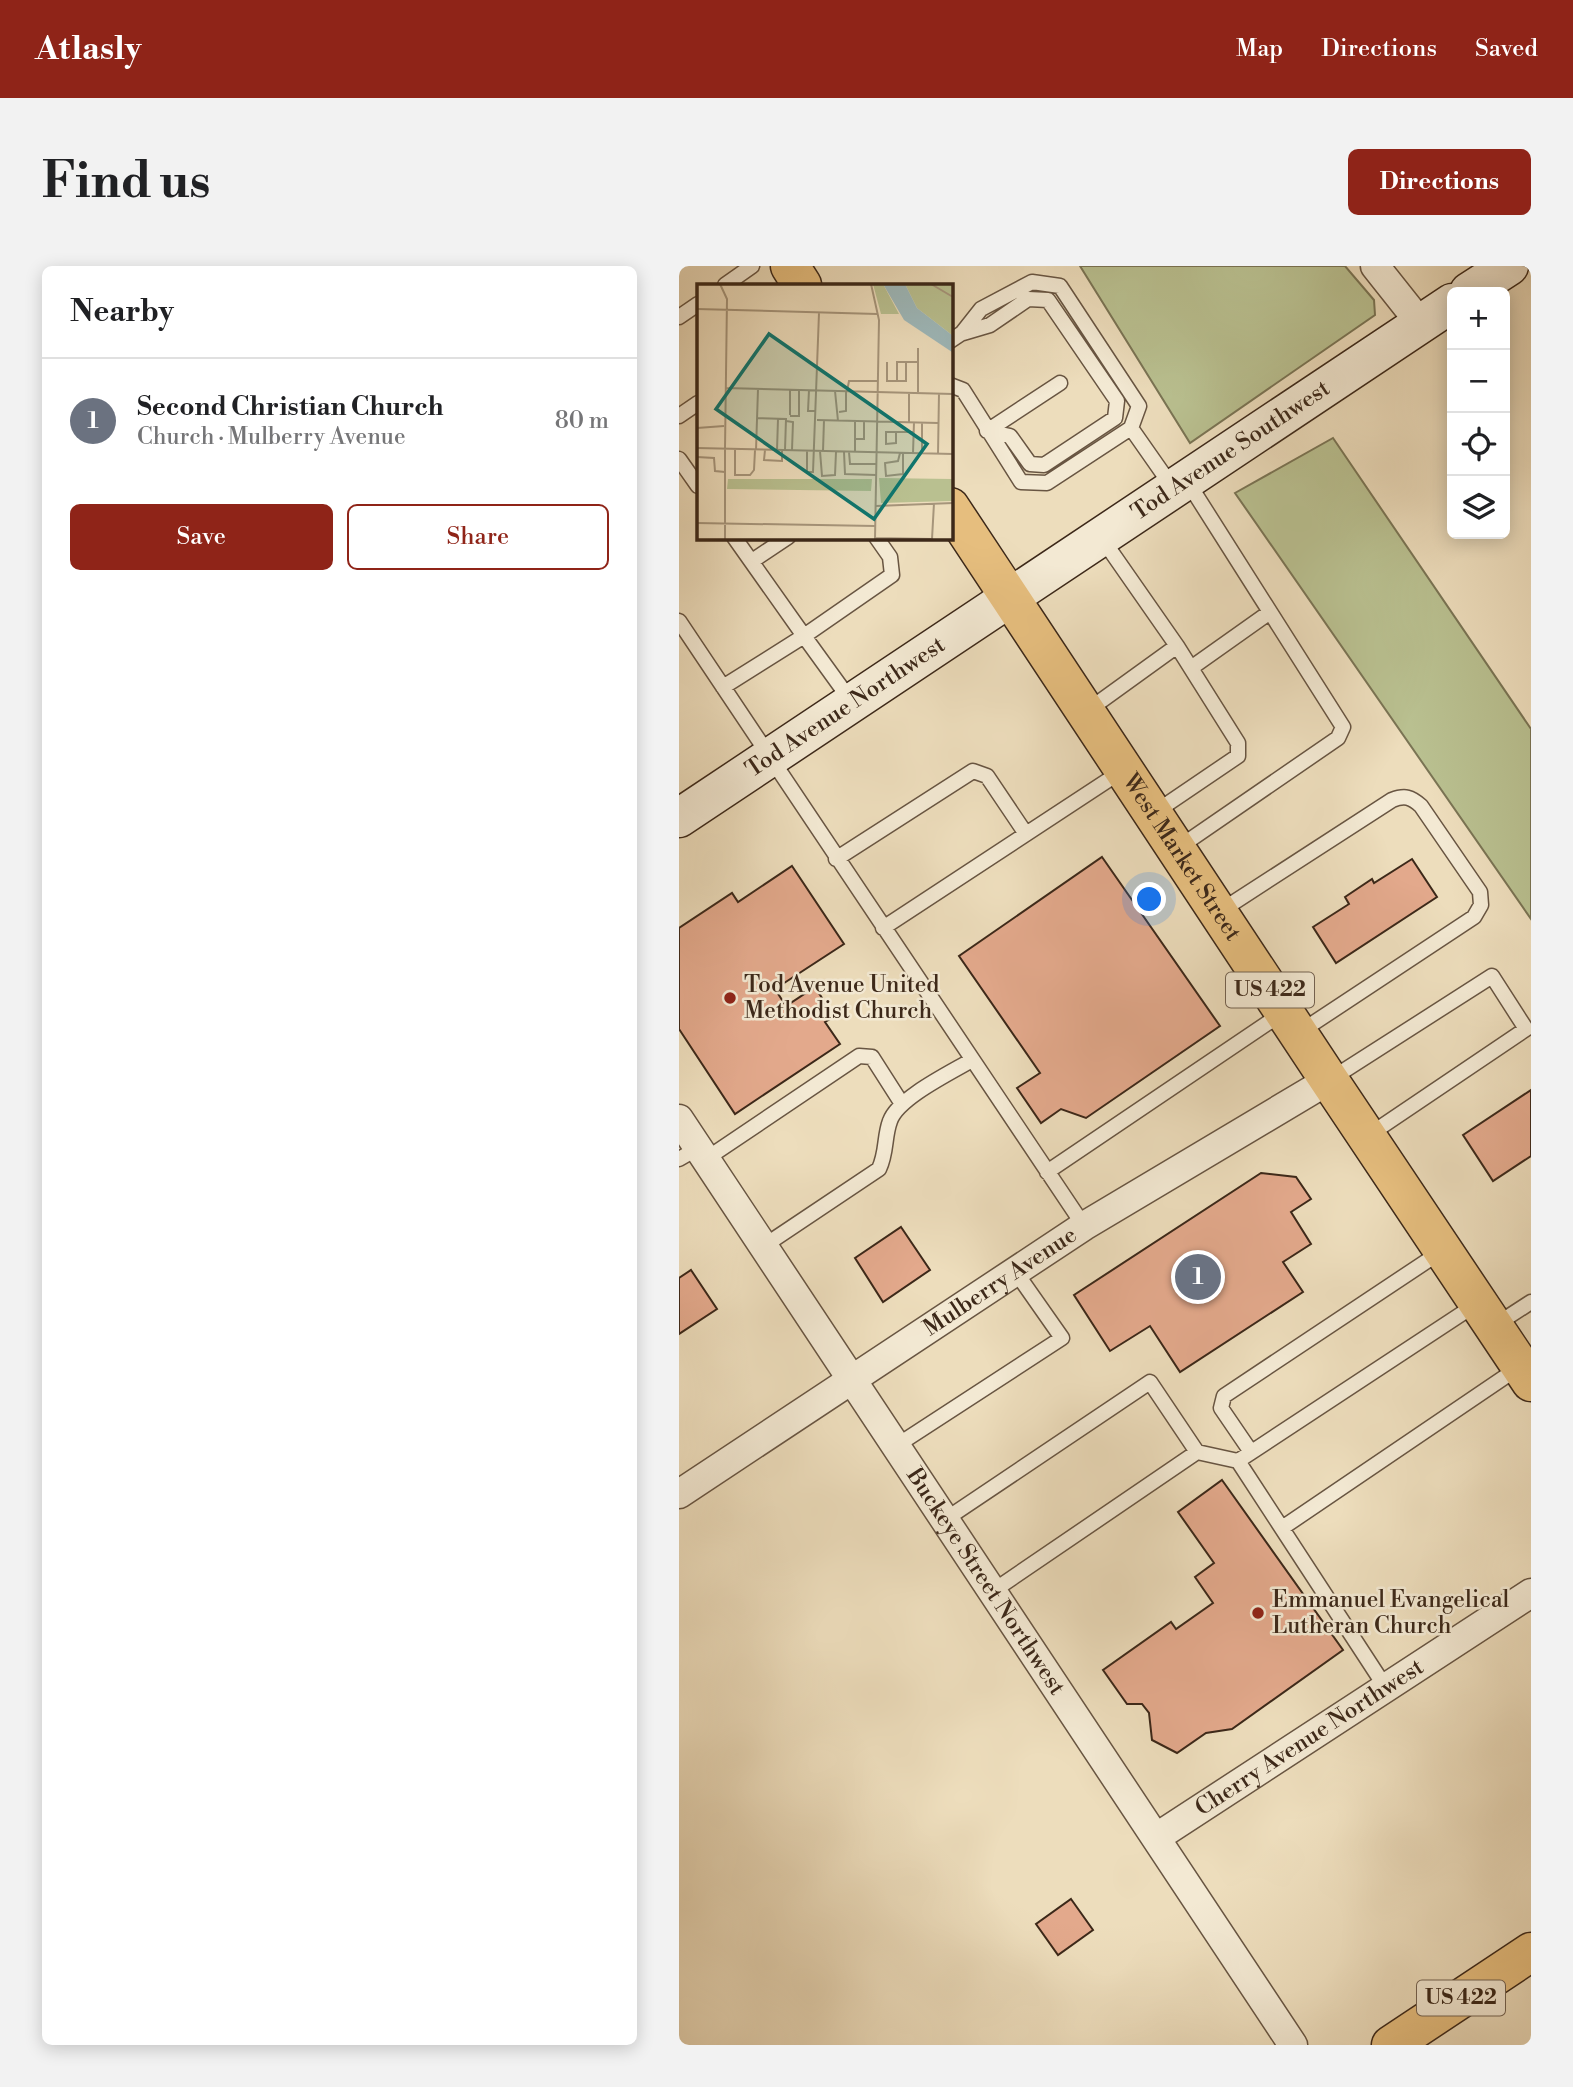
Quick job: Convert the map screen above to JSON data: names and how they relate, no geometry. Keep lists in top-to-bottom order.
{
  "streets": {
    "main road": [
      "Tod Avenue Southwest",
      "Tod Avenue Northwest",
      "West Market Street",
      "US 422"
    ],
    "street": ["Mulberry Avenue", "Buckeye Street Northwest", "Cherry Avenue Northwest"]
  },
  "crossings": [
    ["Tod Avenue Southwest", "Tod Avenue Northwest"],
    ["Tod Avenue Southwest", "West Market Street"],
    ["Tod Avenue Northwest", "West Market Street"],
    ["West Market Street", "Mulberry Avenue"],
    ["Mulberry Avenue", "Buckeye Street Northwest"],
    ["Buckeye Street Northwest", "Cherry Avenue Northwest"]
  ],
  "places": ["Tod Avenue United Methodist Church", "Emmanuel Evangelical Lutheran Church"],
  "page": {
    "header": "Atlasly",
    "nav": ["Map", "Directions", "Saved"],
    "buttons": [
      "Directions",
      ["Save", "Share"]
    ],
    "title": "Find us",
    "heading": "Nearby",
    "map_buttons": ["+", "−"],
    "list": [
      {
        "mark": "1",
        "name": "Second Christian Church",
        "note": "Church · Mulberry Avenue",
        "value": "80 m"
      }
    ],
    "pins": "1"
  }
}
